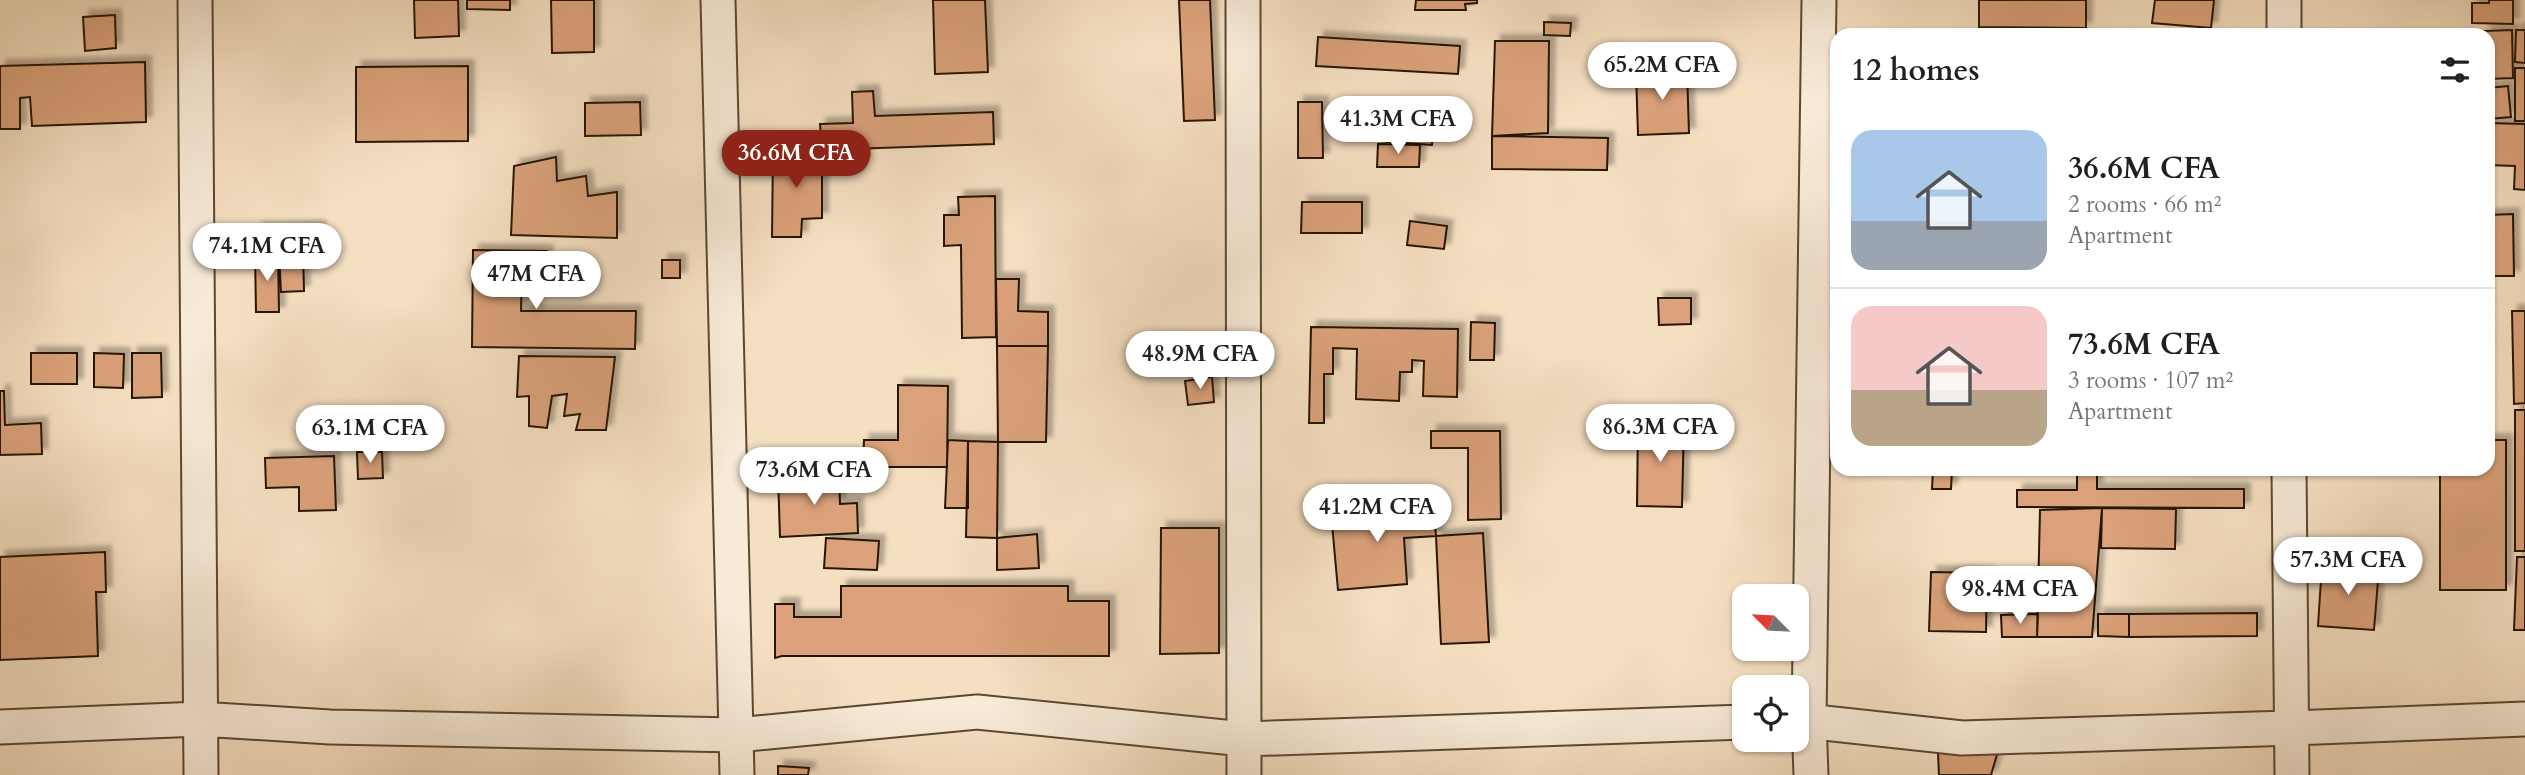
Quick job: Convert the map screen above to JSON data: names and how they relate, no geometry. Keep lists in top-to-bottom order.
{
  "north": "top left",
  "page": {
    "heading": "12 homes",
    "price": [
      "65.2M CFA",
      "41.3M CFA",
      "36.6M CFA",
      "74.1M CFA",
      "47M CFA",
      "48.9M CFA",
      "86.3M CFA",
      "63.1M CFA",
      "73.6M CFA",
      "41.2M CFA",
      "57.3M CFA",
      "98.4M CFA"
    ],
    "list": [
      {
        "name": "36.6M CFA",
        "note": "2 rooms · 66 m² · Apartment"
      },
      {
        "name": "73.6M CFA",
        "note": "3 rooms · 107 m² · Apartment"
      }
    ]
  }
}
